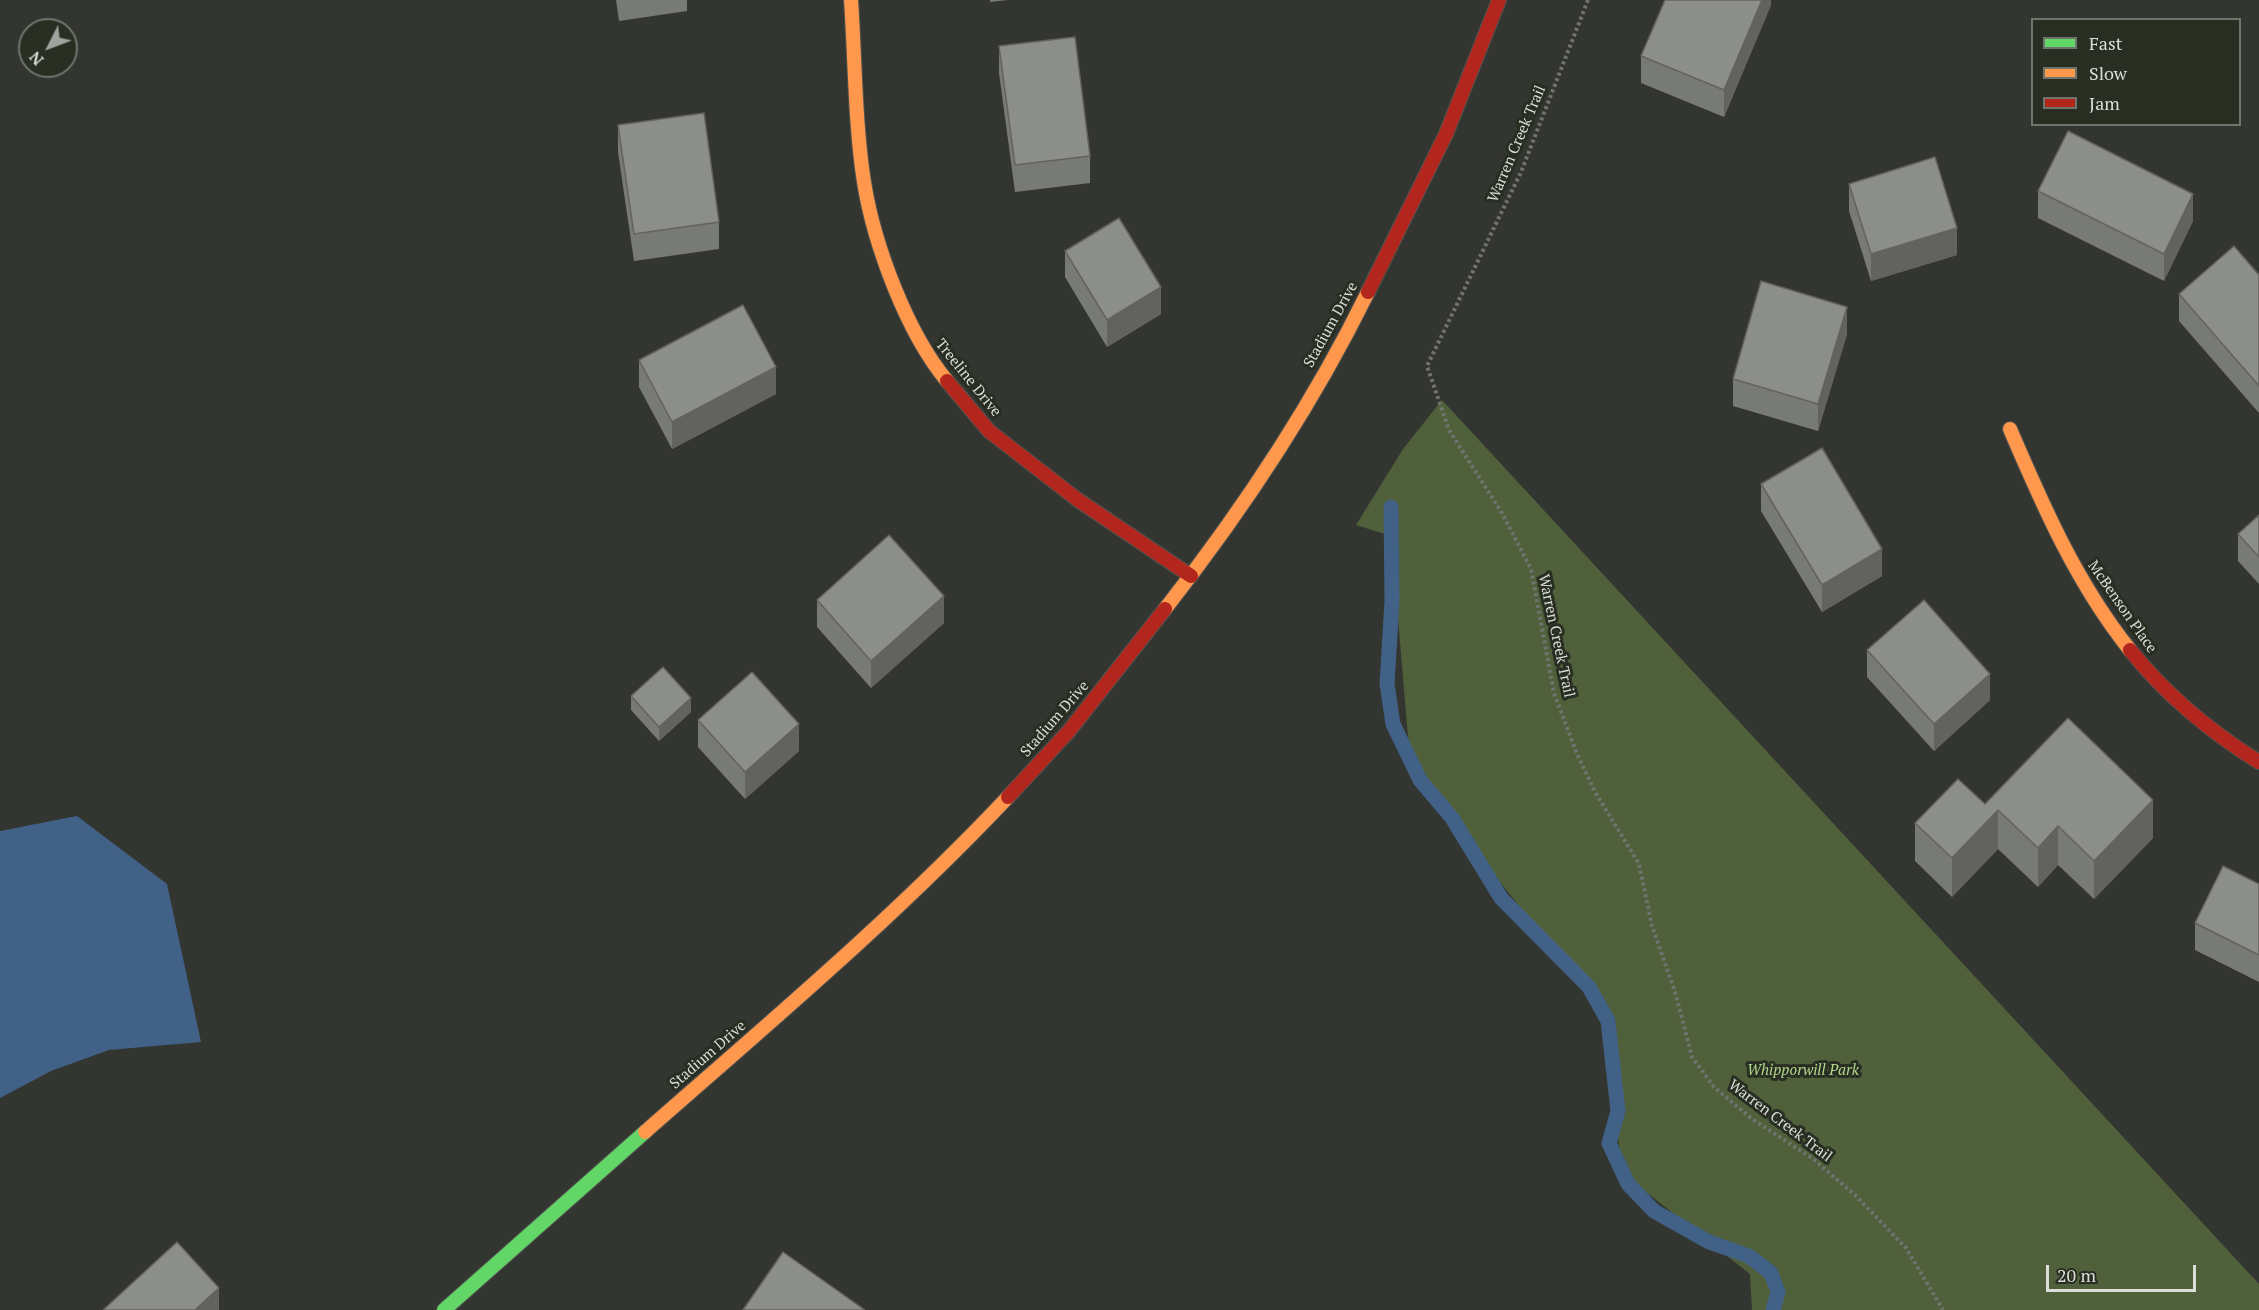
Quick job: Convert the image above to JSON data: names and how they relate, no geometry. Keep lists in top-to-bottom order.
{
  "streets": {
    "street": ["Stadium Drive", "Treeline Drive", "McBenson Place"],
    "path": ["Warren Creek Trail"]
  },
  "crossings": [
    ["Stadium Drive", "Treeline Drive"]
  ],
  "parks": ["Whipporwill Park"],
  "legend": ["Fast", "Slow", "Jam"],
  "scale_bar": "20 m",
  "north": "bottom left"
}
